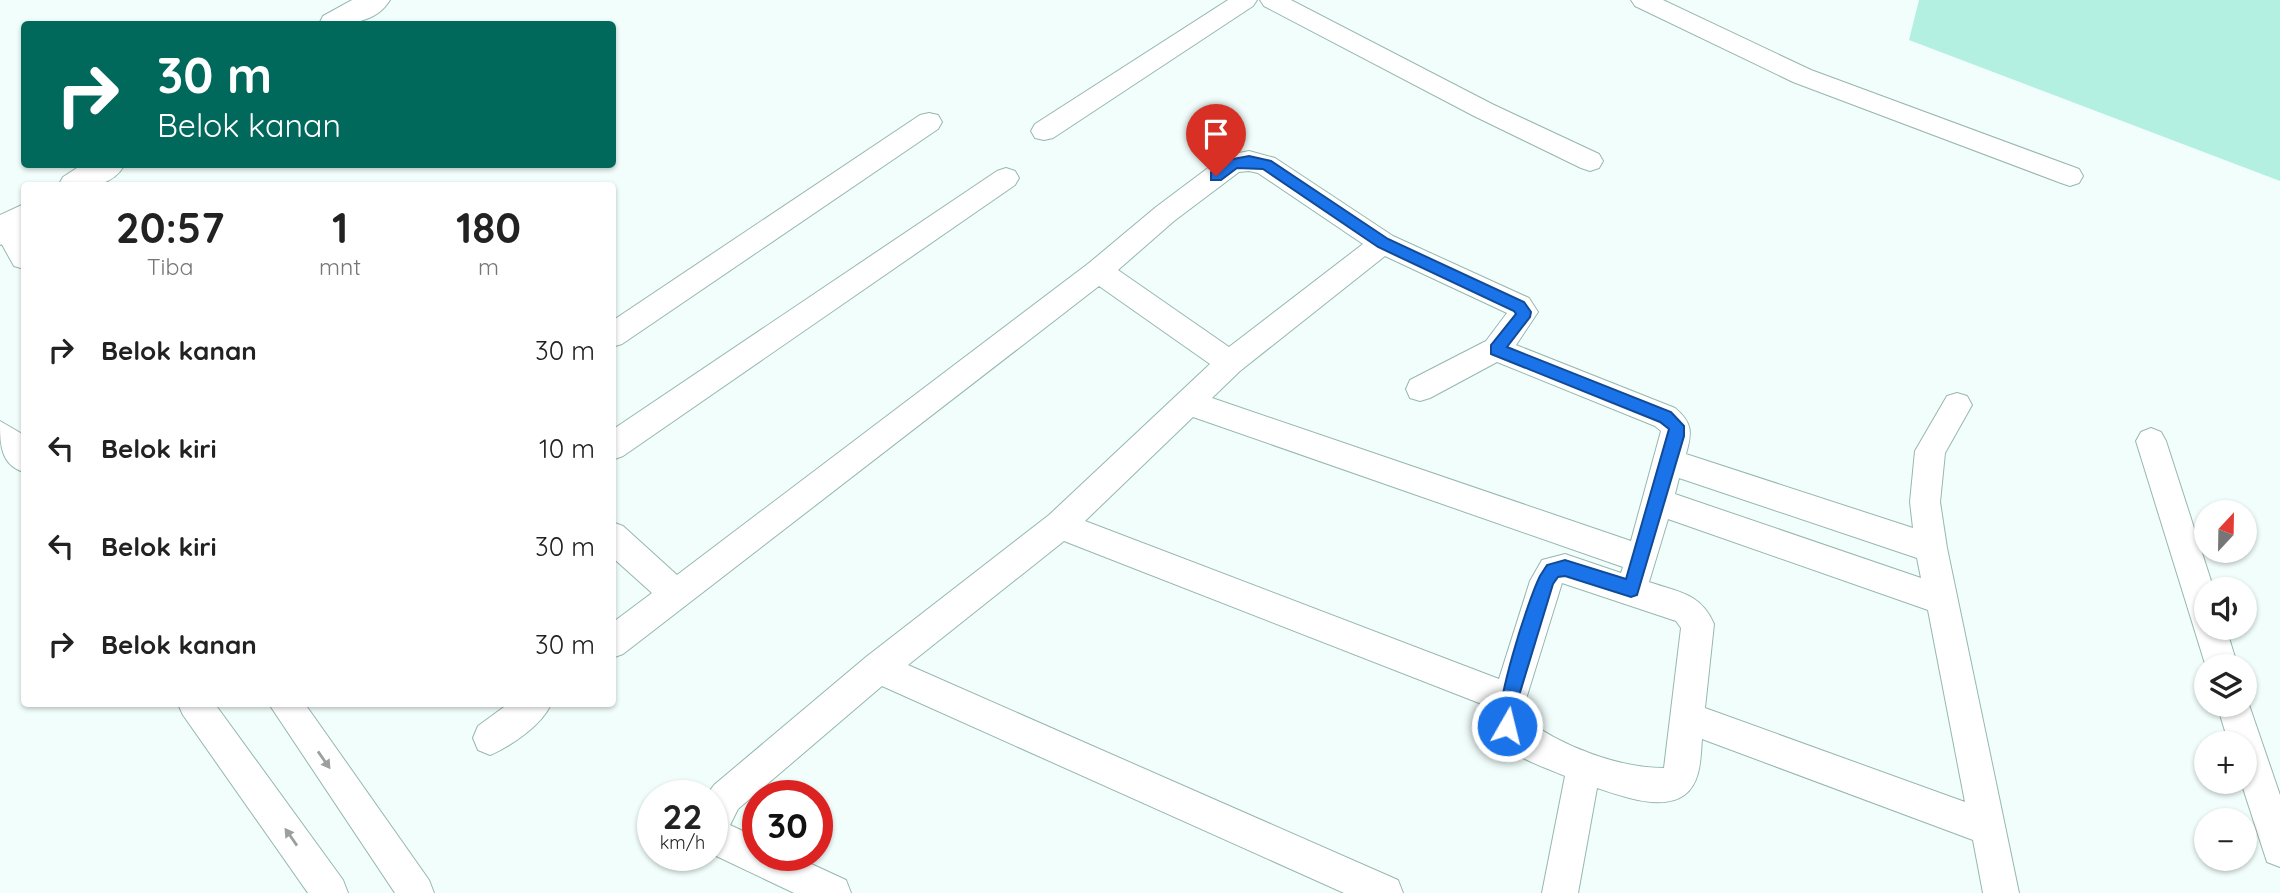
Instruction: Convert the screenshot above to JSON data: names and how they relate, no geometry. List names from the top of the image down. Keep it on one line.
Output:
{"north":"top","page":{"turn":["30 m","Belok kanan"],"eta":["20:57","Tiba","1","mnt","180","m"],"list":[{"name":"Belok kanan","value":"30 m"},{"name":"Belok kiri","value":"10 m"},{"name":"Belok kiri","value":"30 m"},{"name":"Belok kanan","value":"30 m"}],"map_buttons":["+","−"],"speed":"22 km/h","limit":"30"}}
